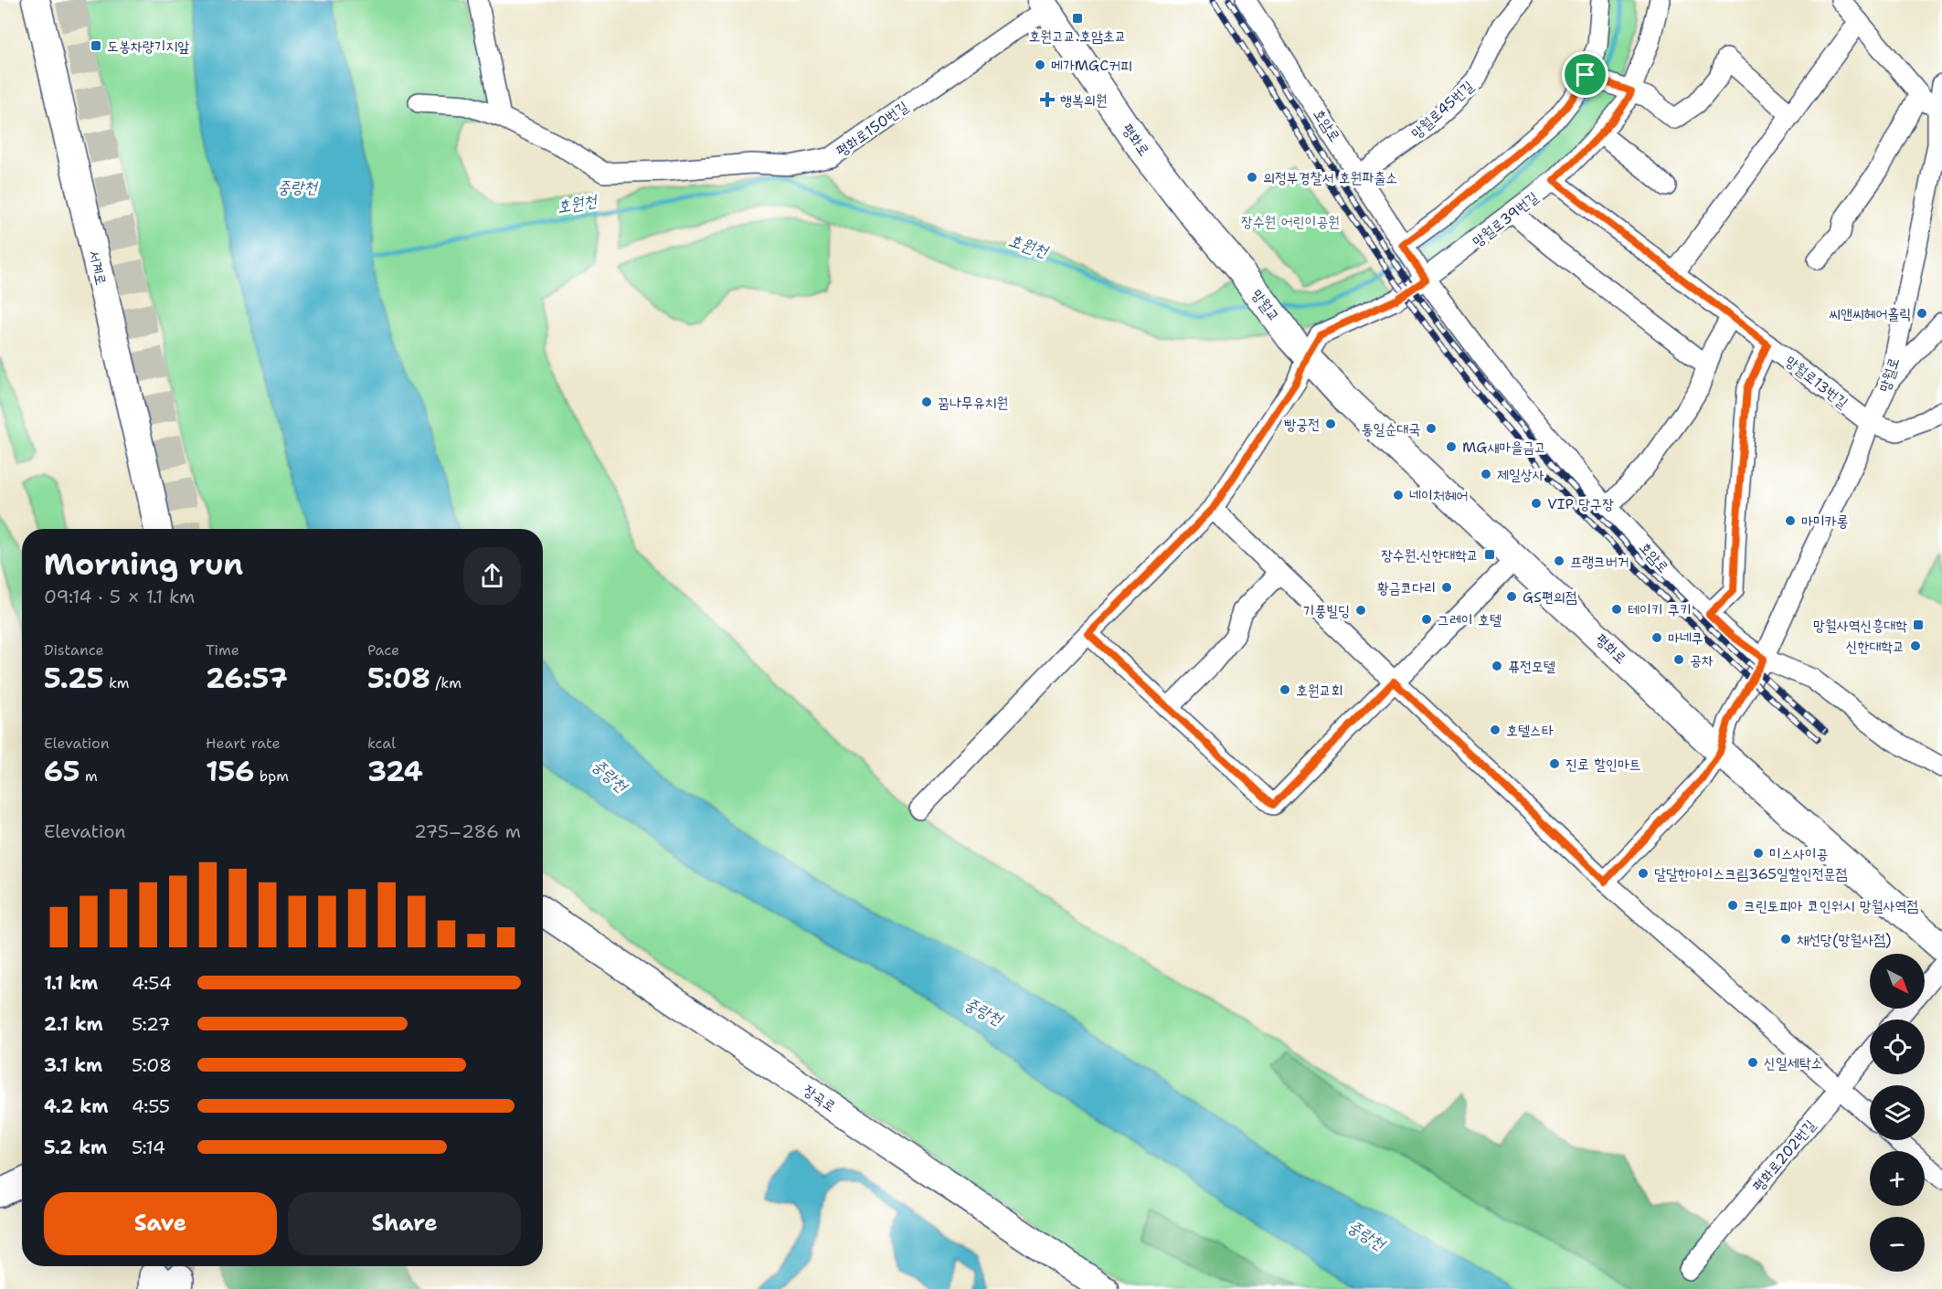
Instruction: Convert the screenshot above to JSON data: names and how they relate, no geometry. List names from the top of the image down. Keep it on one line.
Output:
{"streets":{"main road":["평화로","서계로","망월교","장곡로"],"street":["망월로45번길","호암로","평화로150번길","망월로39번길","망월로","망월로13번길","평화로202번길"]},"crossings":[["망월로45번길","호암로"],["호암로","망월로39번길"],["호암로","망월로"],["평화로150번길","평화로"],["평화로","망월로39번길"],["평화로","망월교"],["평화로","망월로"],["망월로39번길","망월교"],["망월로39번길","망월로13번길"],["망월로","망월로13번길"]],"water":["중랑천","호원천"],"parks":["장수원 어린이공원"],"places":{"transit":["호원고교.호암초교","도봉차량기지앞","장수원.신한대학교","망월사역신흥대학"],"other":["메가MGC커피","의정부경찰서 호원파출소","씨앤씨헤어홀릭","꿈나무유치원","빵궁전","통일순대국","MG새마을금고","제일상사","네이처헤어","VIP 당구장","마미카롱","프랭크버거","황금코다리","GS편의점","테이키 쿠키","기풍빌딩","그레이 호텔","마네쿠","신한대학교","공차","퓨전모텔","호원교회","호텔스타","진로 할인마트","미스사이공","달달한아이스크림365일할인전문점","크린토피아 코인워시 망월사역점","채선당(망월사점)","신일세탁소"],"health":["행복의원"]},"north":"bottom right","page":{"heading":["Morning run","09:14 · 5 × 1.1 km"],"stats":[["Distance","5.25 km"],["Time","26:57"],["Pace","5:08 /km"],["Elevation","65 m"],["Heart rate","156 bpm"],["kcal","324"]],"chart":["Elevation","275–286 m"],"map_buttons":["+","−"],"list":[{"name":"1.1 km","note":"4:54"},{"name":"2.1 km","note":"5:27"},{"name":"3.1 km","note":"5:08"},{"name":"4.2 km","note":"4:55"},{"name":"5.2 km","note":"5:14"}],"buttons":["Save","Share"]}}
